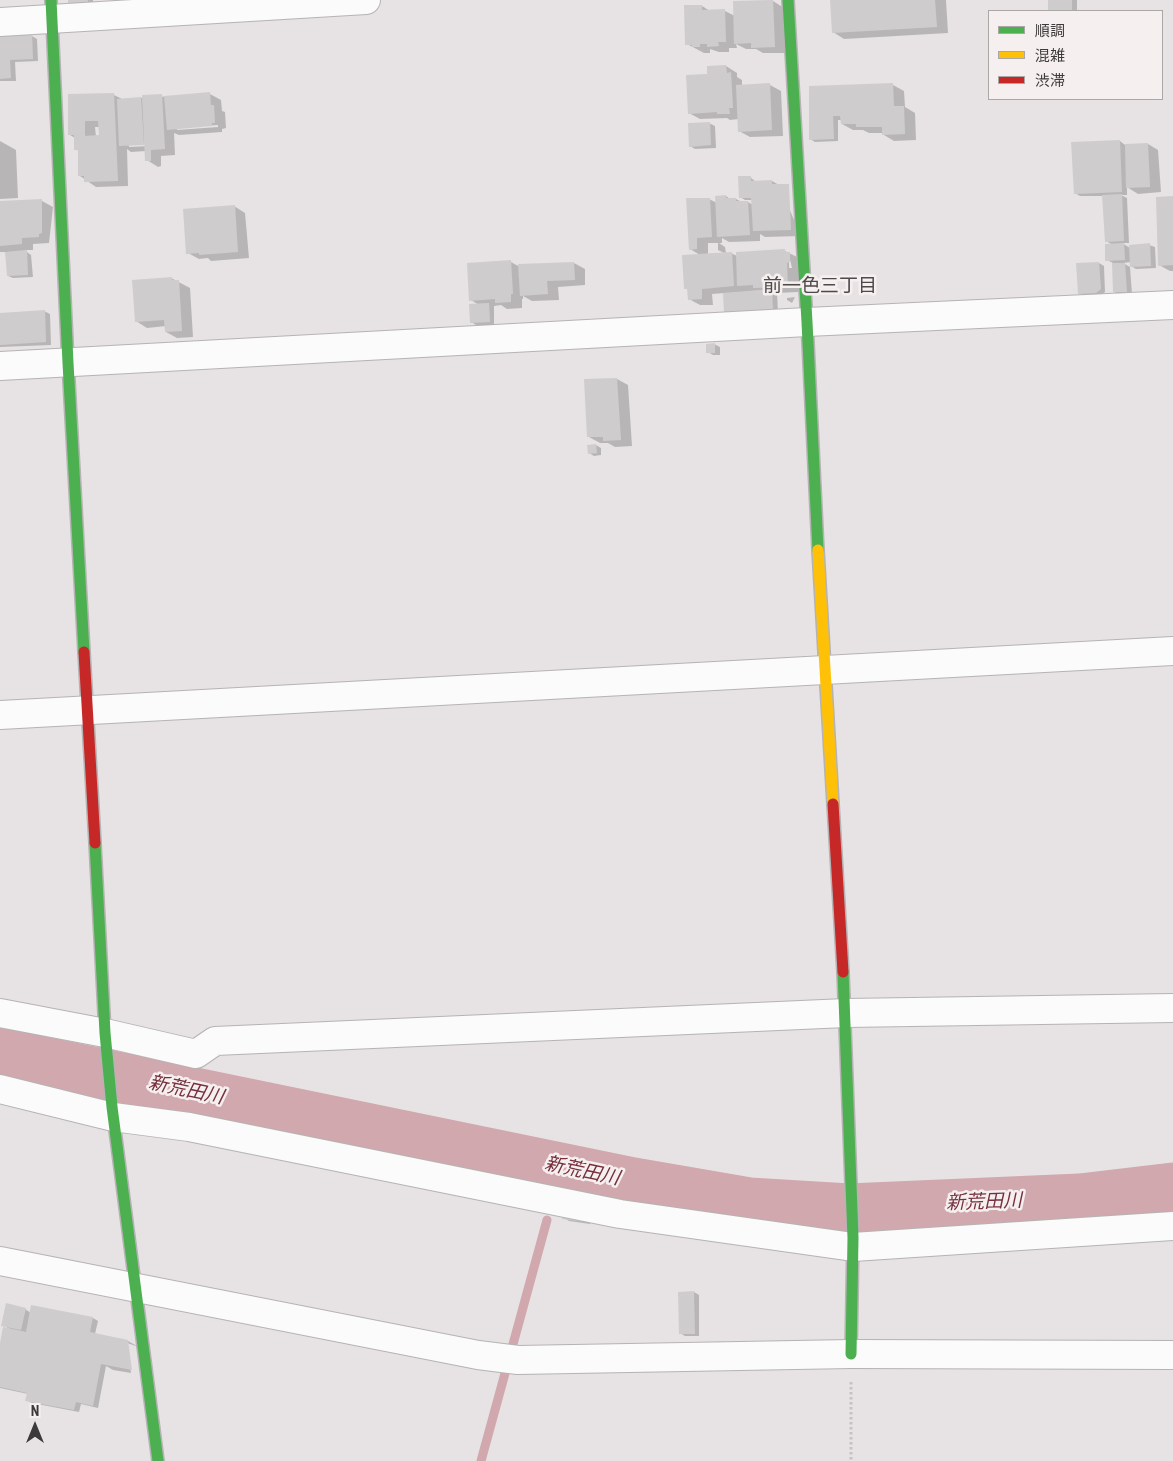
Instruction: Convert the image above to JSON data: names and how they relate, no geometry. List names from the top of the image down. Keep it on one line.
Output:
{"districts":["前一色三丁目"],"water":["新荒田川"],"legend":["順調","混雑","渋滞"],"north":"top"}
